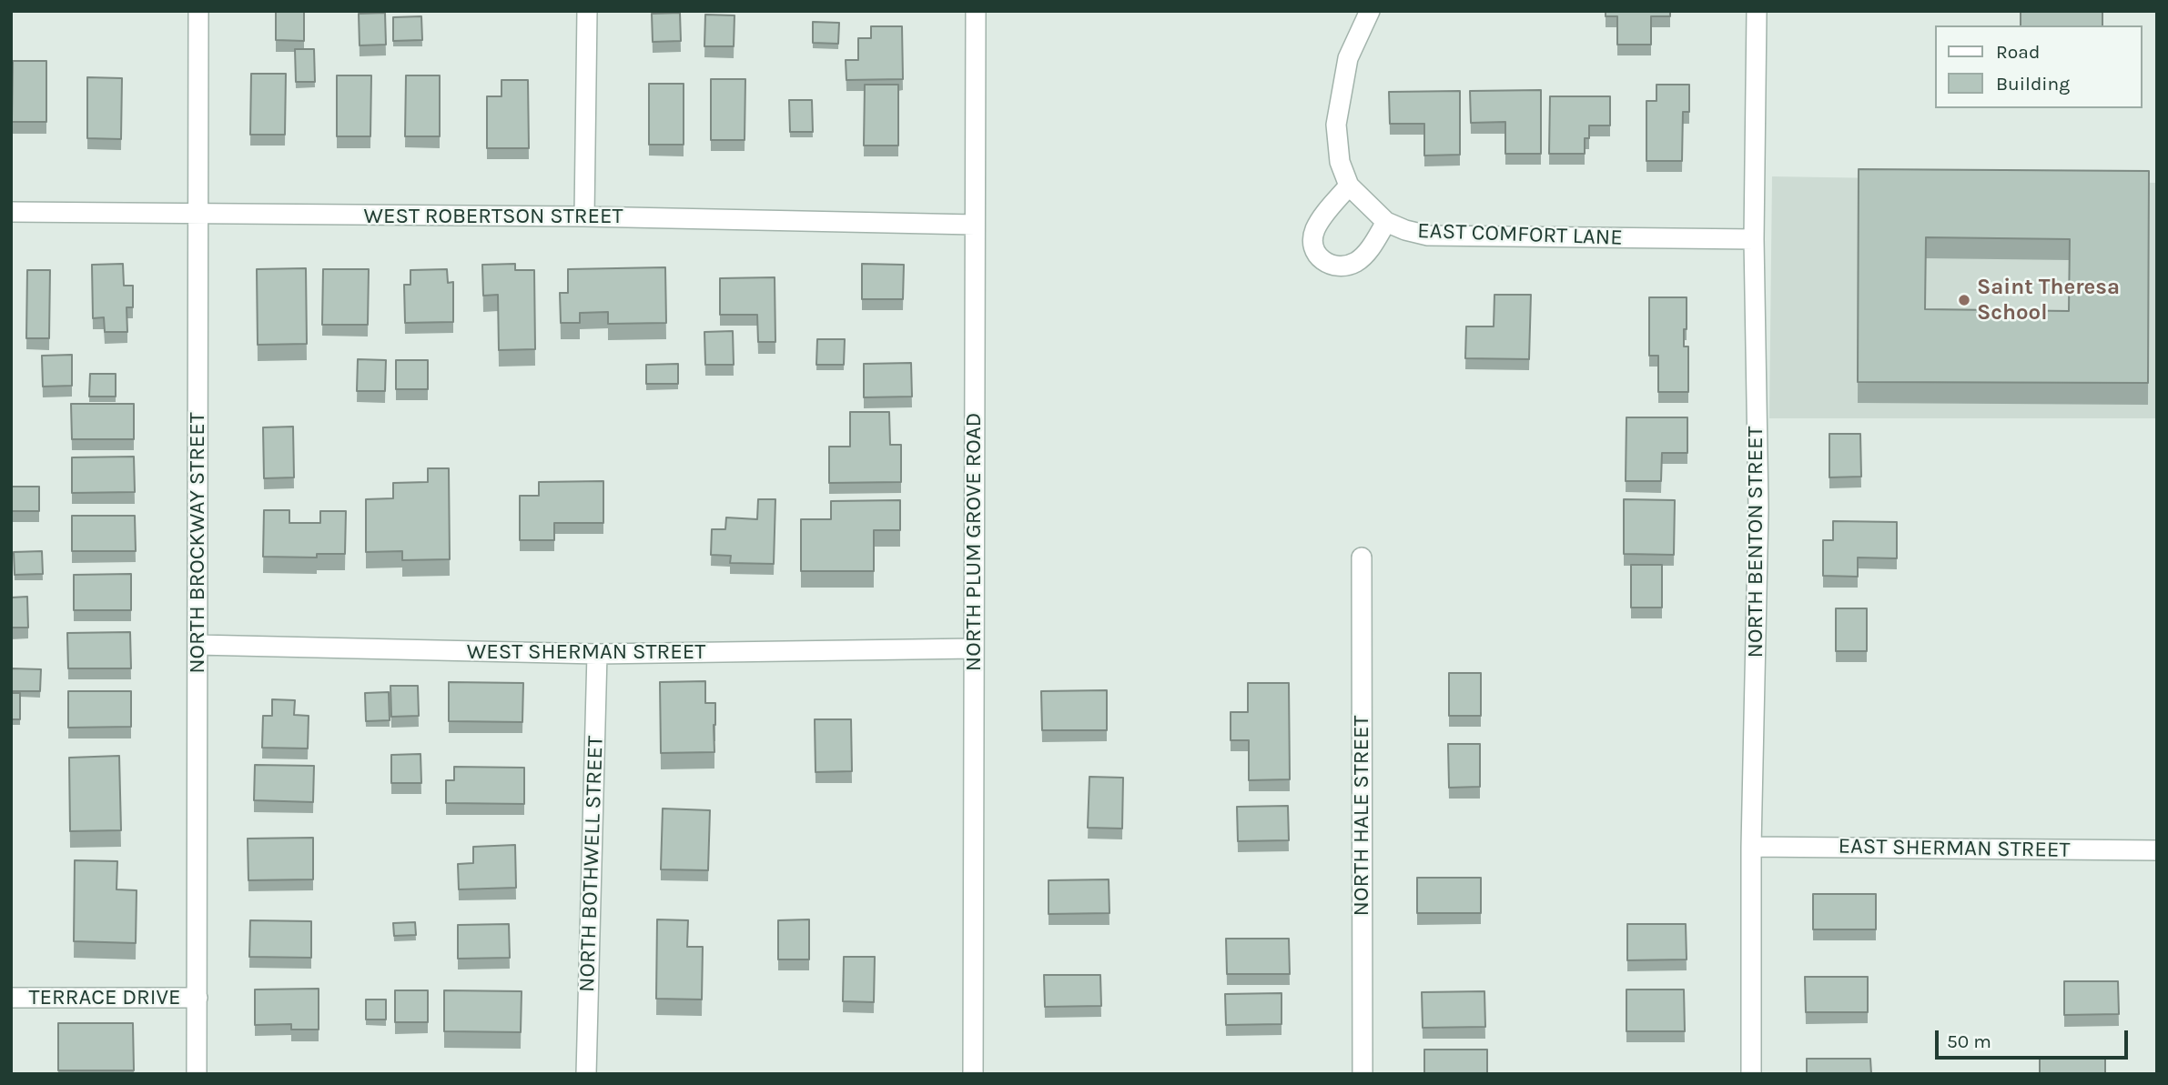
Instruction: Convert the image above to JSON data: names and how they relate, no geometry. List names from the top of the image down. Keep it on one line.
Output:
{"streets":{"street":["WEST ROBERTSON STREET","EAST COMFORT LANE","NORTH PLUM GROVE ROAD","NORTH BENTON STREET","NORTH BROCKWAY STREET","WEST SHERMAN STREET","NORTH HALE STREET","EAST SHERMAN STREET","NORTH BOTHWELL STREET","TERRACE DRIVE"]},"crossings":[["WEST ROBERTSON STREET","NORTH PLUM GROVE ROAD"],["WEST ROBERTSON STREET","NORTH BROCKWAY STREET"],["EAST COMFORT LANE","NORTH BENTON STREET"],["NORTH PLUM GROVE ROAD","WEST SHERMAN STREET"],["NORTH BENTON STREET","EAST SHERMAN STREET"],["NORTH BROCKWAY STREET","WEST SHERMAN STREET"],["NORTH BROCKWAY STREET","TERRACE DRIVE"],["WEST SHERMAN STREET","NORTH BOTHWELL STREET"]],"places":["Saint Theresa School"],"legend":["Road","Building"],"scale_bar":"50 m"}
